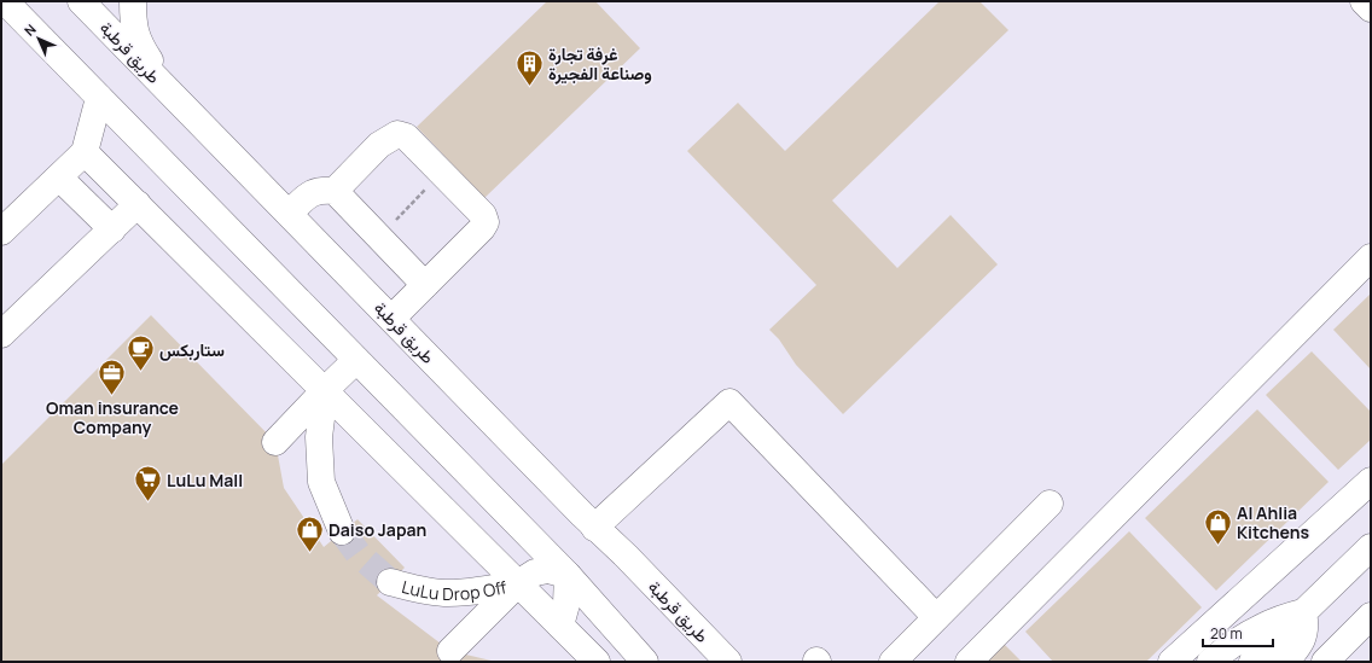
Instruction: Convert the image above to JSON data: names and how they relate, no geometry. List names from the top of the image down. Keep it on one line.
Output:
{"streets":{"street":["طريق قرطبة","LuLu Drop Off"]},"places":{"building":["غرفة تجارة وصناعة الفجيرة"],"cafe":["ستاربكس"],"office":["Oman insurance Company"],"supermarket":["LuLu Mall"],"shop":["Al Ahlia Kitchens","Daiso Japan"]},"scale_bar":"20 m","north":"top left"}
